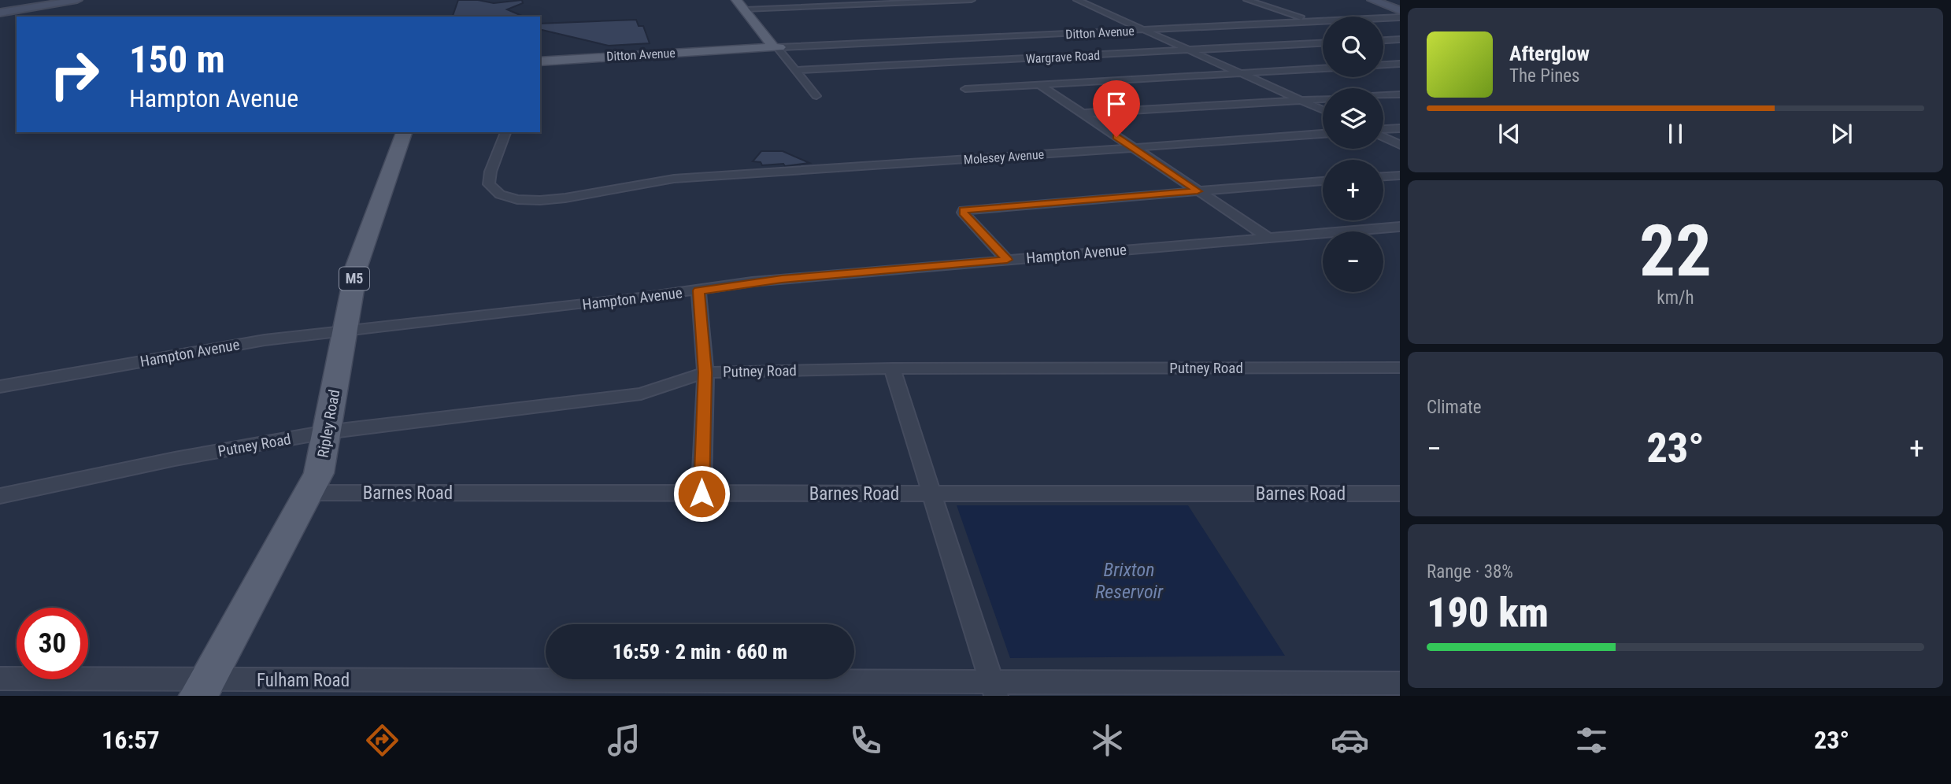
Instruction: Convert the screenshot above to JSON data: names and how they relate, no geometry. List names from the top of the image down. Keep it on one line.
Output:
{"streets":{"main road":["Ditton Avenue","M5","Ripley Road"],"street":["Wargrave Road","Molesey Avenue","Hampton Avenue","Putney Road","Barnes Road","Fulham Road"]},"crossings":[["Hampton Avenue","Ripley Road"],["Putney Road","Ripley Road"],["Ripley Road","Barnes Road"],["Ripley Road","Fulham Road"]],"water":["Brixton Reservoir"],"page":{"map_buttons":["+","−"],"turn":["150 m","Hampton Avenue"],"song":["Afterglow","The Pines"],"tile":[["22","km/h"],"Climate",["Range · 38%","190 km"]],"heat":["−","23°","+"],"limit":"30","trip":"16:59 · 2 min · 660 m","tabs":["16:57","23°"]}}
